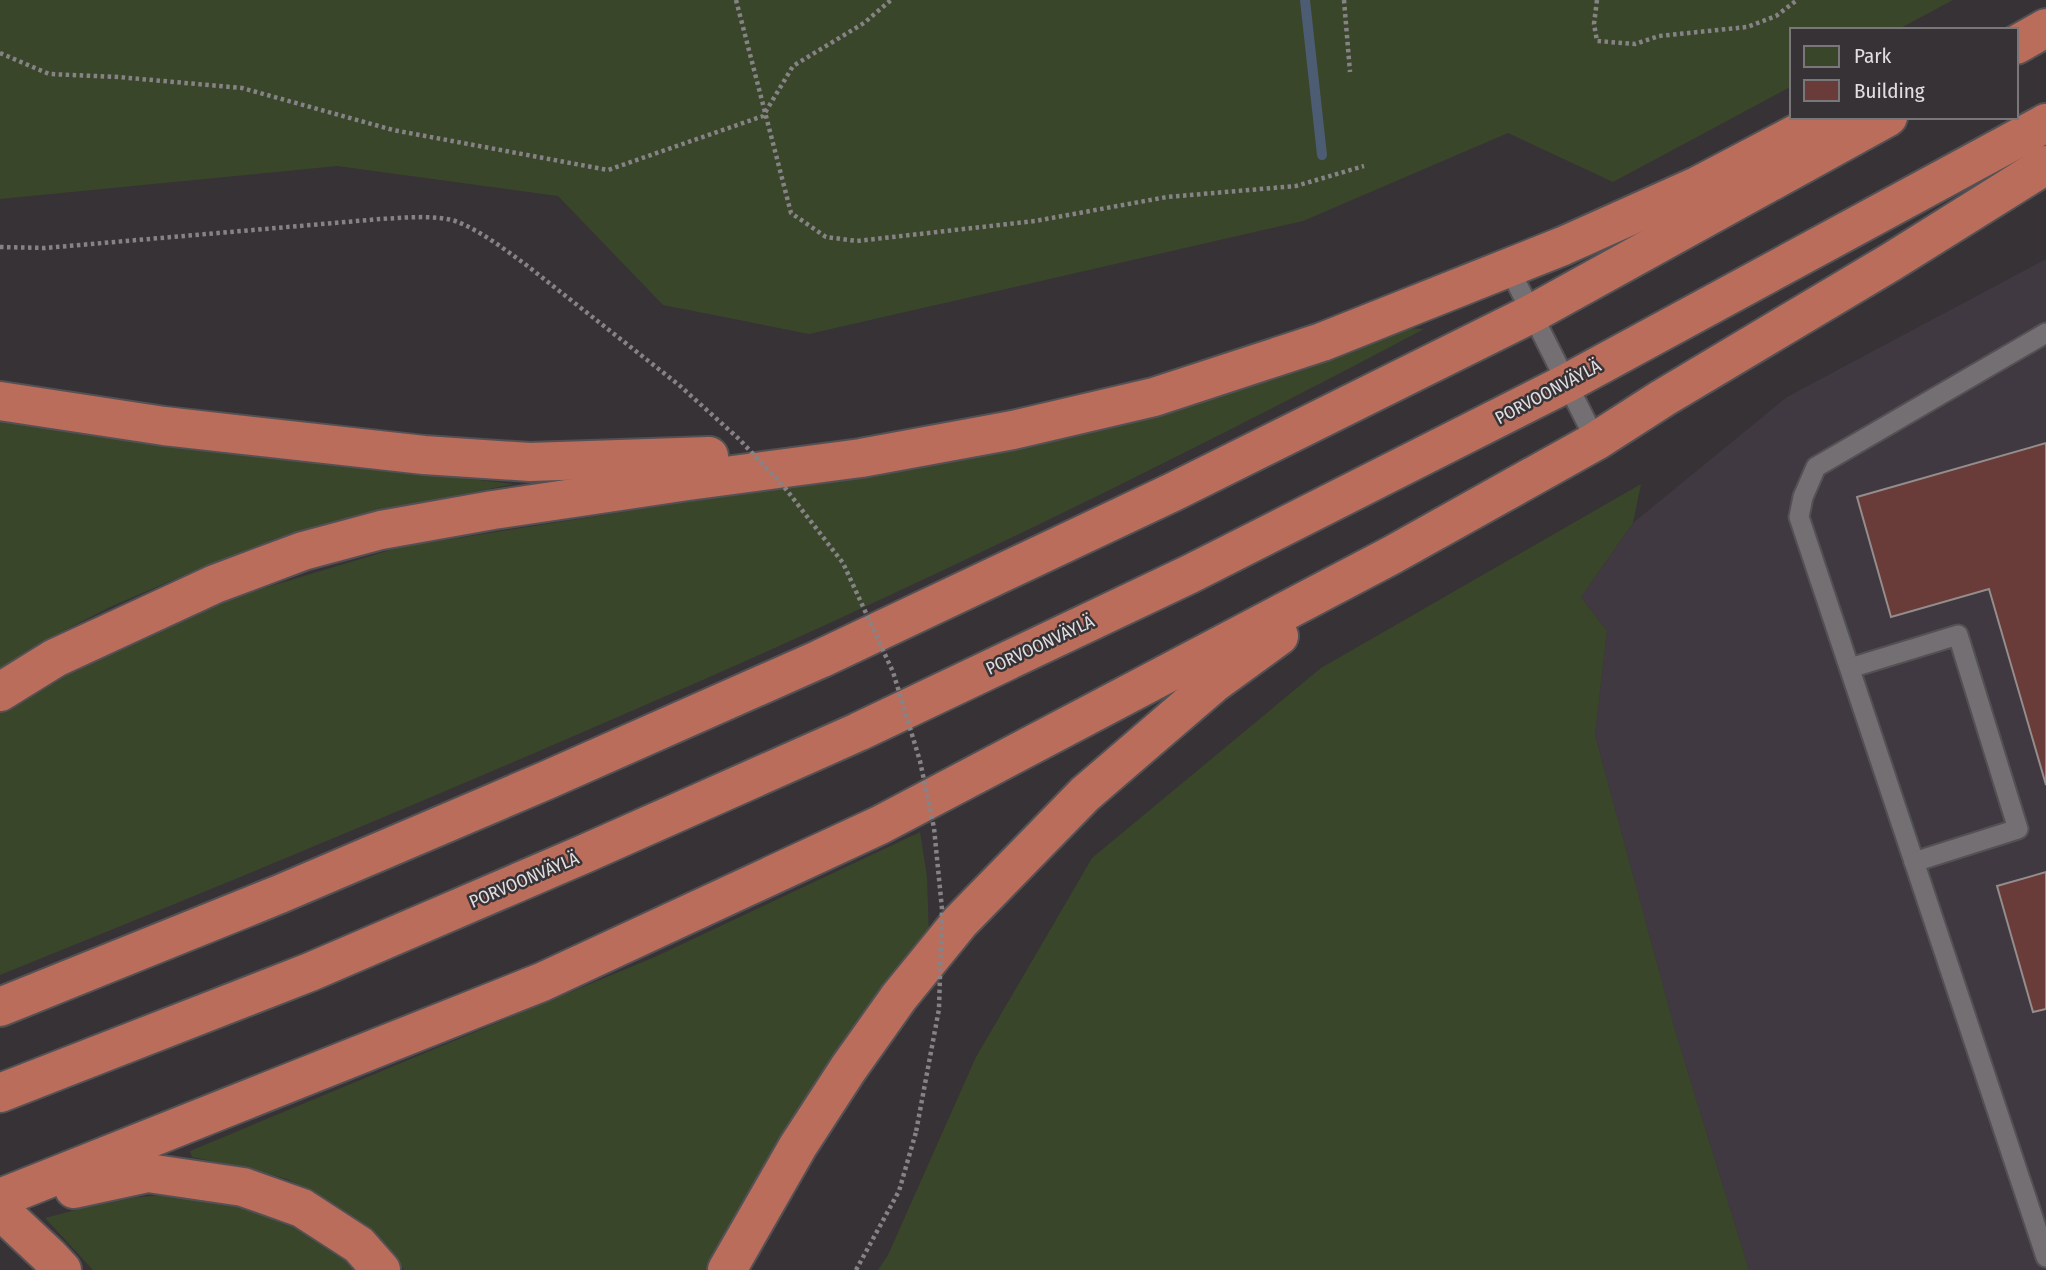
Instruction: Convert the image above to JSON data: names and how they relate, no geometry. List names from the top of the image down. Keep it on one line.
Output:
{"streets":{"highway":["PORVOONVÄYLÄ"]},"legend":["Park","Building"]}
